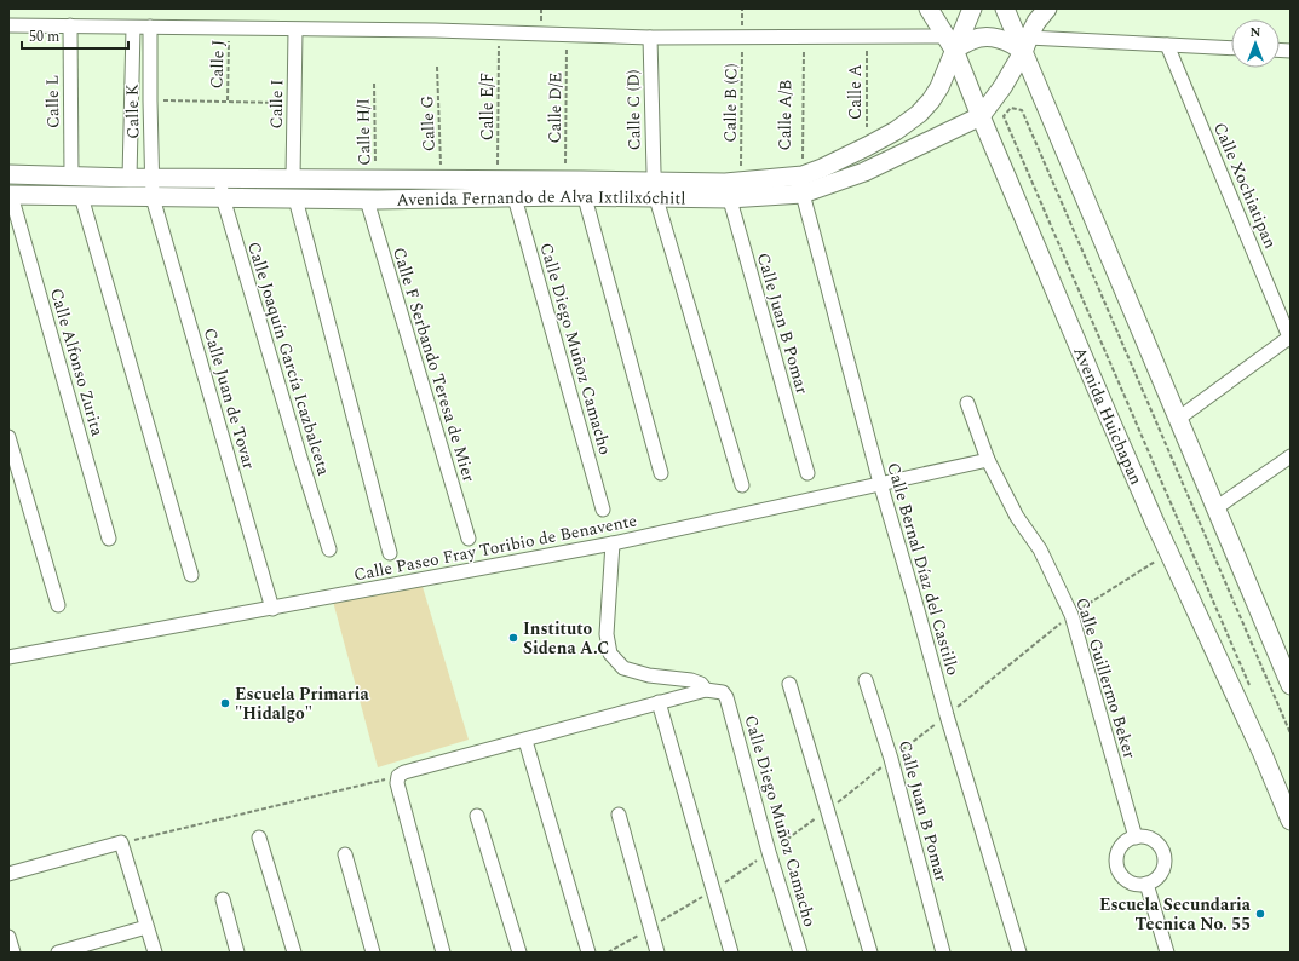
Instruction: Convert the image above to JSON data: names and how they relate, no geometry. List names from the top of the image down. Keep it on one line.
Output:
{"streets":{"street":["Calle L","Calle I","Calle C (D)","Calle K","Calle Xochiatipan","Avenida Fernando de Alva Ixtlilxóchitl","Calle Juan B Pomar","Calle Diego Muñoz Camacho","Calle Joaquín García Icazbalceta","Calle Alfonso Zurita","Calle F Serbando Teresa de Mier","Calle Juan de Tovar","Avenida Huichapan","Calle Paseo Fray Toribio de Benavente","Calle Bernal Díaz del Castillo","Calle Guillermo Beker"],"path":["Calle J","Calle A","Calle B (C)","Calle E/F","Calle D/E","Calle A/B","Calle G","Calle H/I"]},"crossings":[["Calle A","Avenida Fernando de Alva Ixtlilxóchitl"],["Calle L","Avenida Fernando de Alva Ixtlilxóchitl"],["Calle B (C)","Avenida Fernando de Alva Ixtlilxóchitl"],["Calle B (C)","Calle Juan B Pomar"],["Calle I","Avenida Fernando de Alva Ixtlilxóchitl"],["Calle E/F","Avenida Fernando de Alva Ixtlilxóchitl"],["Calle D/E","Avenida Fernando de Alva Ixtlilxóchitl"],["Calle C (D)","Avenida Fernando de Alva Ixtlilxóchitl"],["Calle K","Avenida Fernando de Alva Ixtlilxóchitl"],["Calle K","Calle Juan de Tovar"],["Calle A/B","Avenida Fernando de Alva Ixtlilxóchitl"],["Calle A/B","Calle Bernal Díaz del Castillo"],["Calle G","Avenida Fernando de Alva Ixtlilxóchitl"],["Calle H/I","Avenida Fernando de Alva Ixtlilxóchitl"],["Avenida Fernando de Alva Ixtlilxóchitl","Calle Juan B Pomar"],["Avenida Fernando de Alva Ixtlilxóchitl","Calle Diego Muñoz Camacho"],["Avenida Fernando de Alva Ixtlilxóchitl","Calle Joaquín García Icazbalceta"],["Avenida Fernando de Alva Ixtlilxóchitl","Calle Alfonso Zurita"],["Avenida Fernando de Alva Ixtlilxóchitl","Calle F Serbando Teresa de Mier"],["Avenida Fernando de Alva Ixtlilxóchitl","Calle Juan de Tovar"],["Avenida Fernando de Alva Ixtlilxóchitl","Avenida Huichapan"],["Avenida Fernando de Alva Ixtlilxóchitl","Calle Bernal Díaz del Castillo"],["Calle Juan de Tovar","Calle Paseo Fray Toribio de Benavente"],["Calle Paseo Fray Toribio de Benavente","Calle Bernal Díaz del Castillo"],["Calle Paseo Fray Toribio de Benavente","Calle Guillermo Beker"]],"places":["Instituto Sidena A.C","Escuela Primaria \"Hidalgo\"","Escuela Secundaria Tecnica No. 55"],"scale_bar":"50 m","north":"top"}
